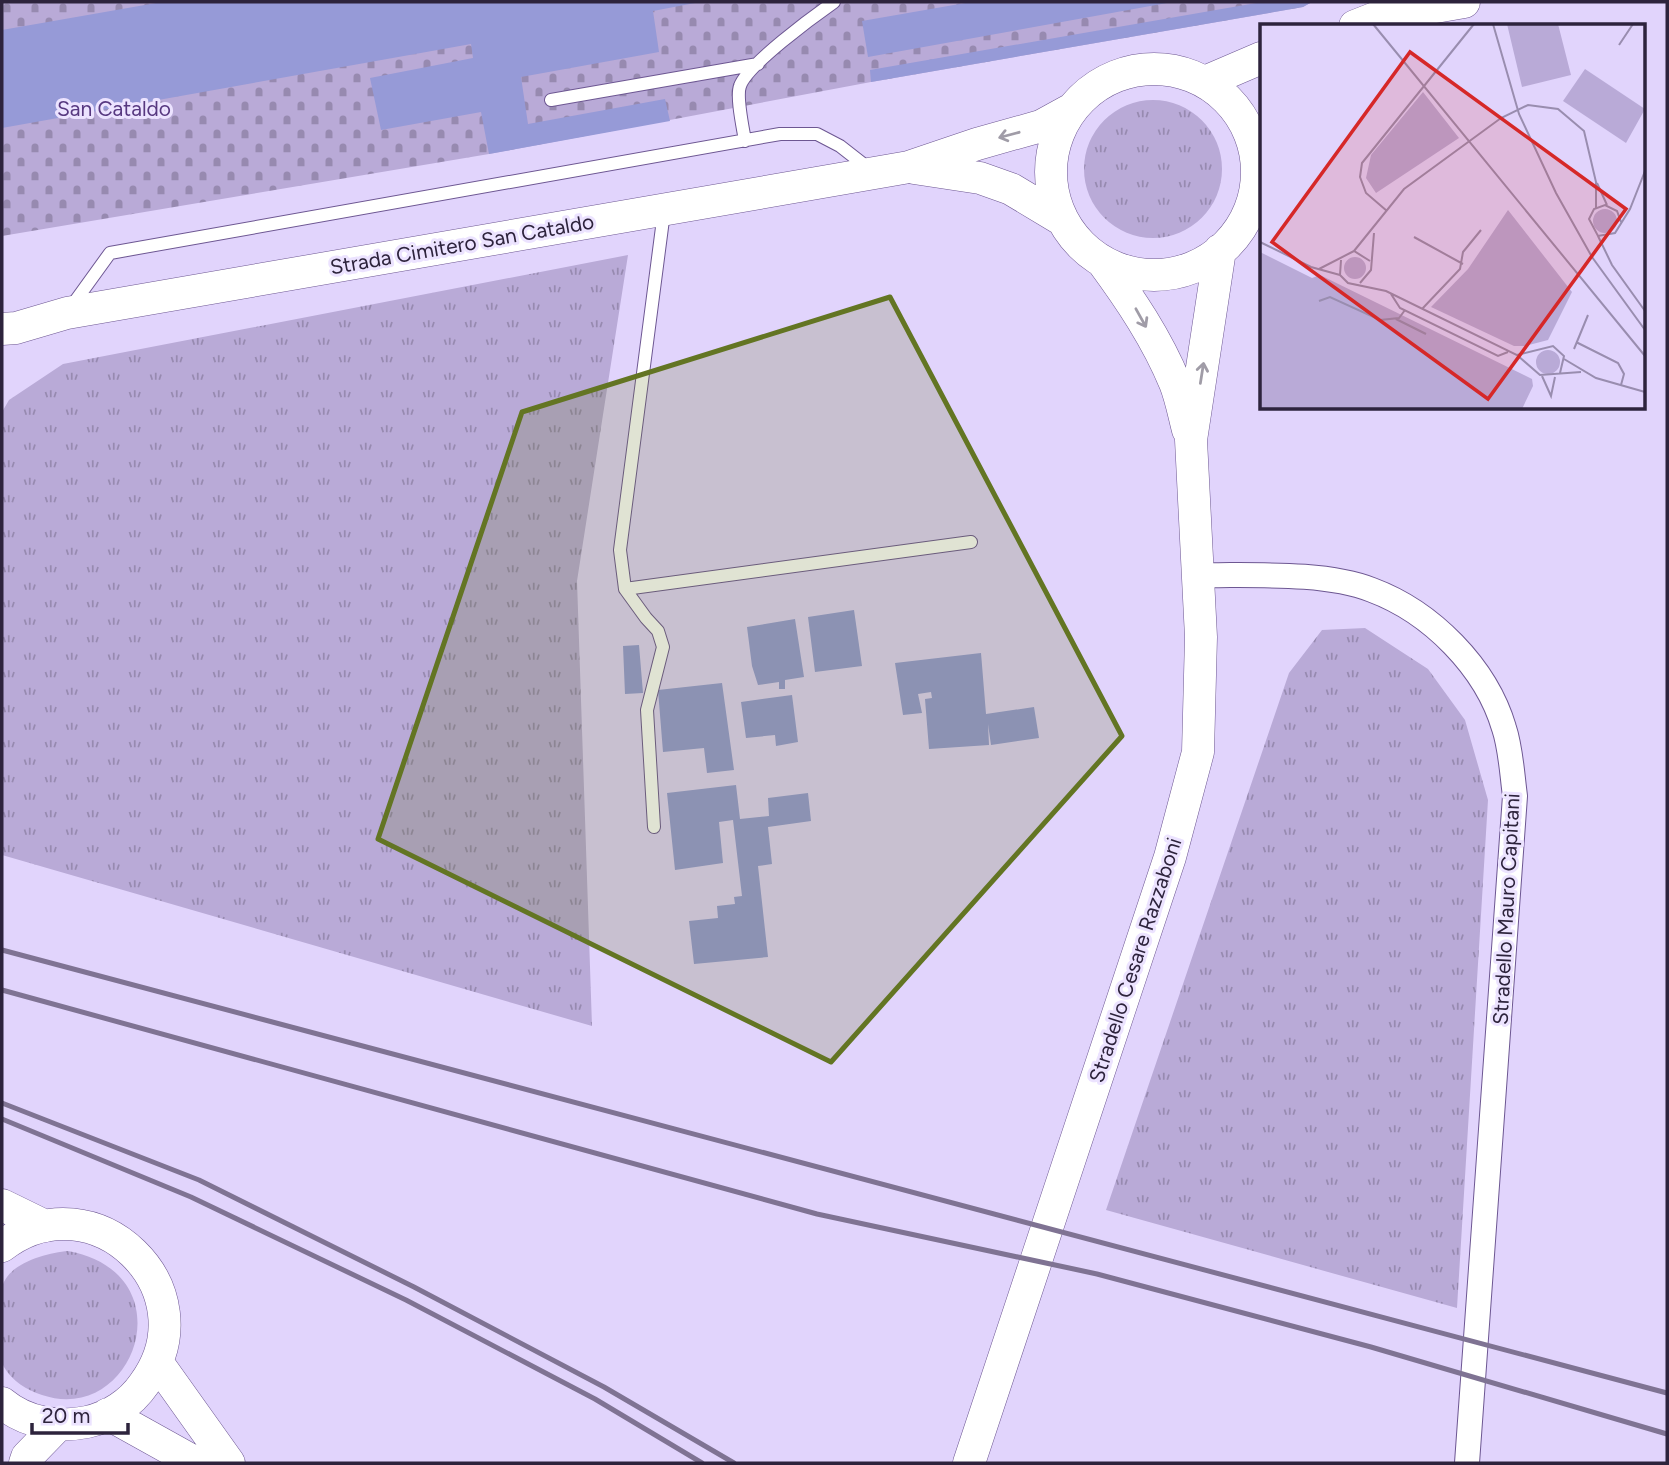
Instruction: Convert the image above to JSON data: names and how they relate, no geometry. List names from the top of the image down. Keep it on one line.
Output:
{"streets":{"street":["Strada Cimitero San Cataldo","Stradello Mauro Capitani","Stradello Cesare Razzaboni"]},"crossings":[["Strada Cimitero San Cataldo","Stradello Cesare Razzaboni"],["Stradello Mauro Capitani","Stradello Cesare Razzaboni"]],"parks":["San Cataldo"],"scale_bar":"20 m"}
